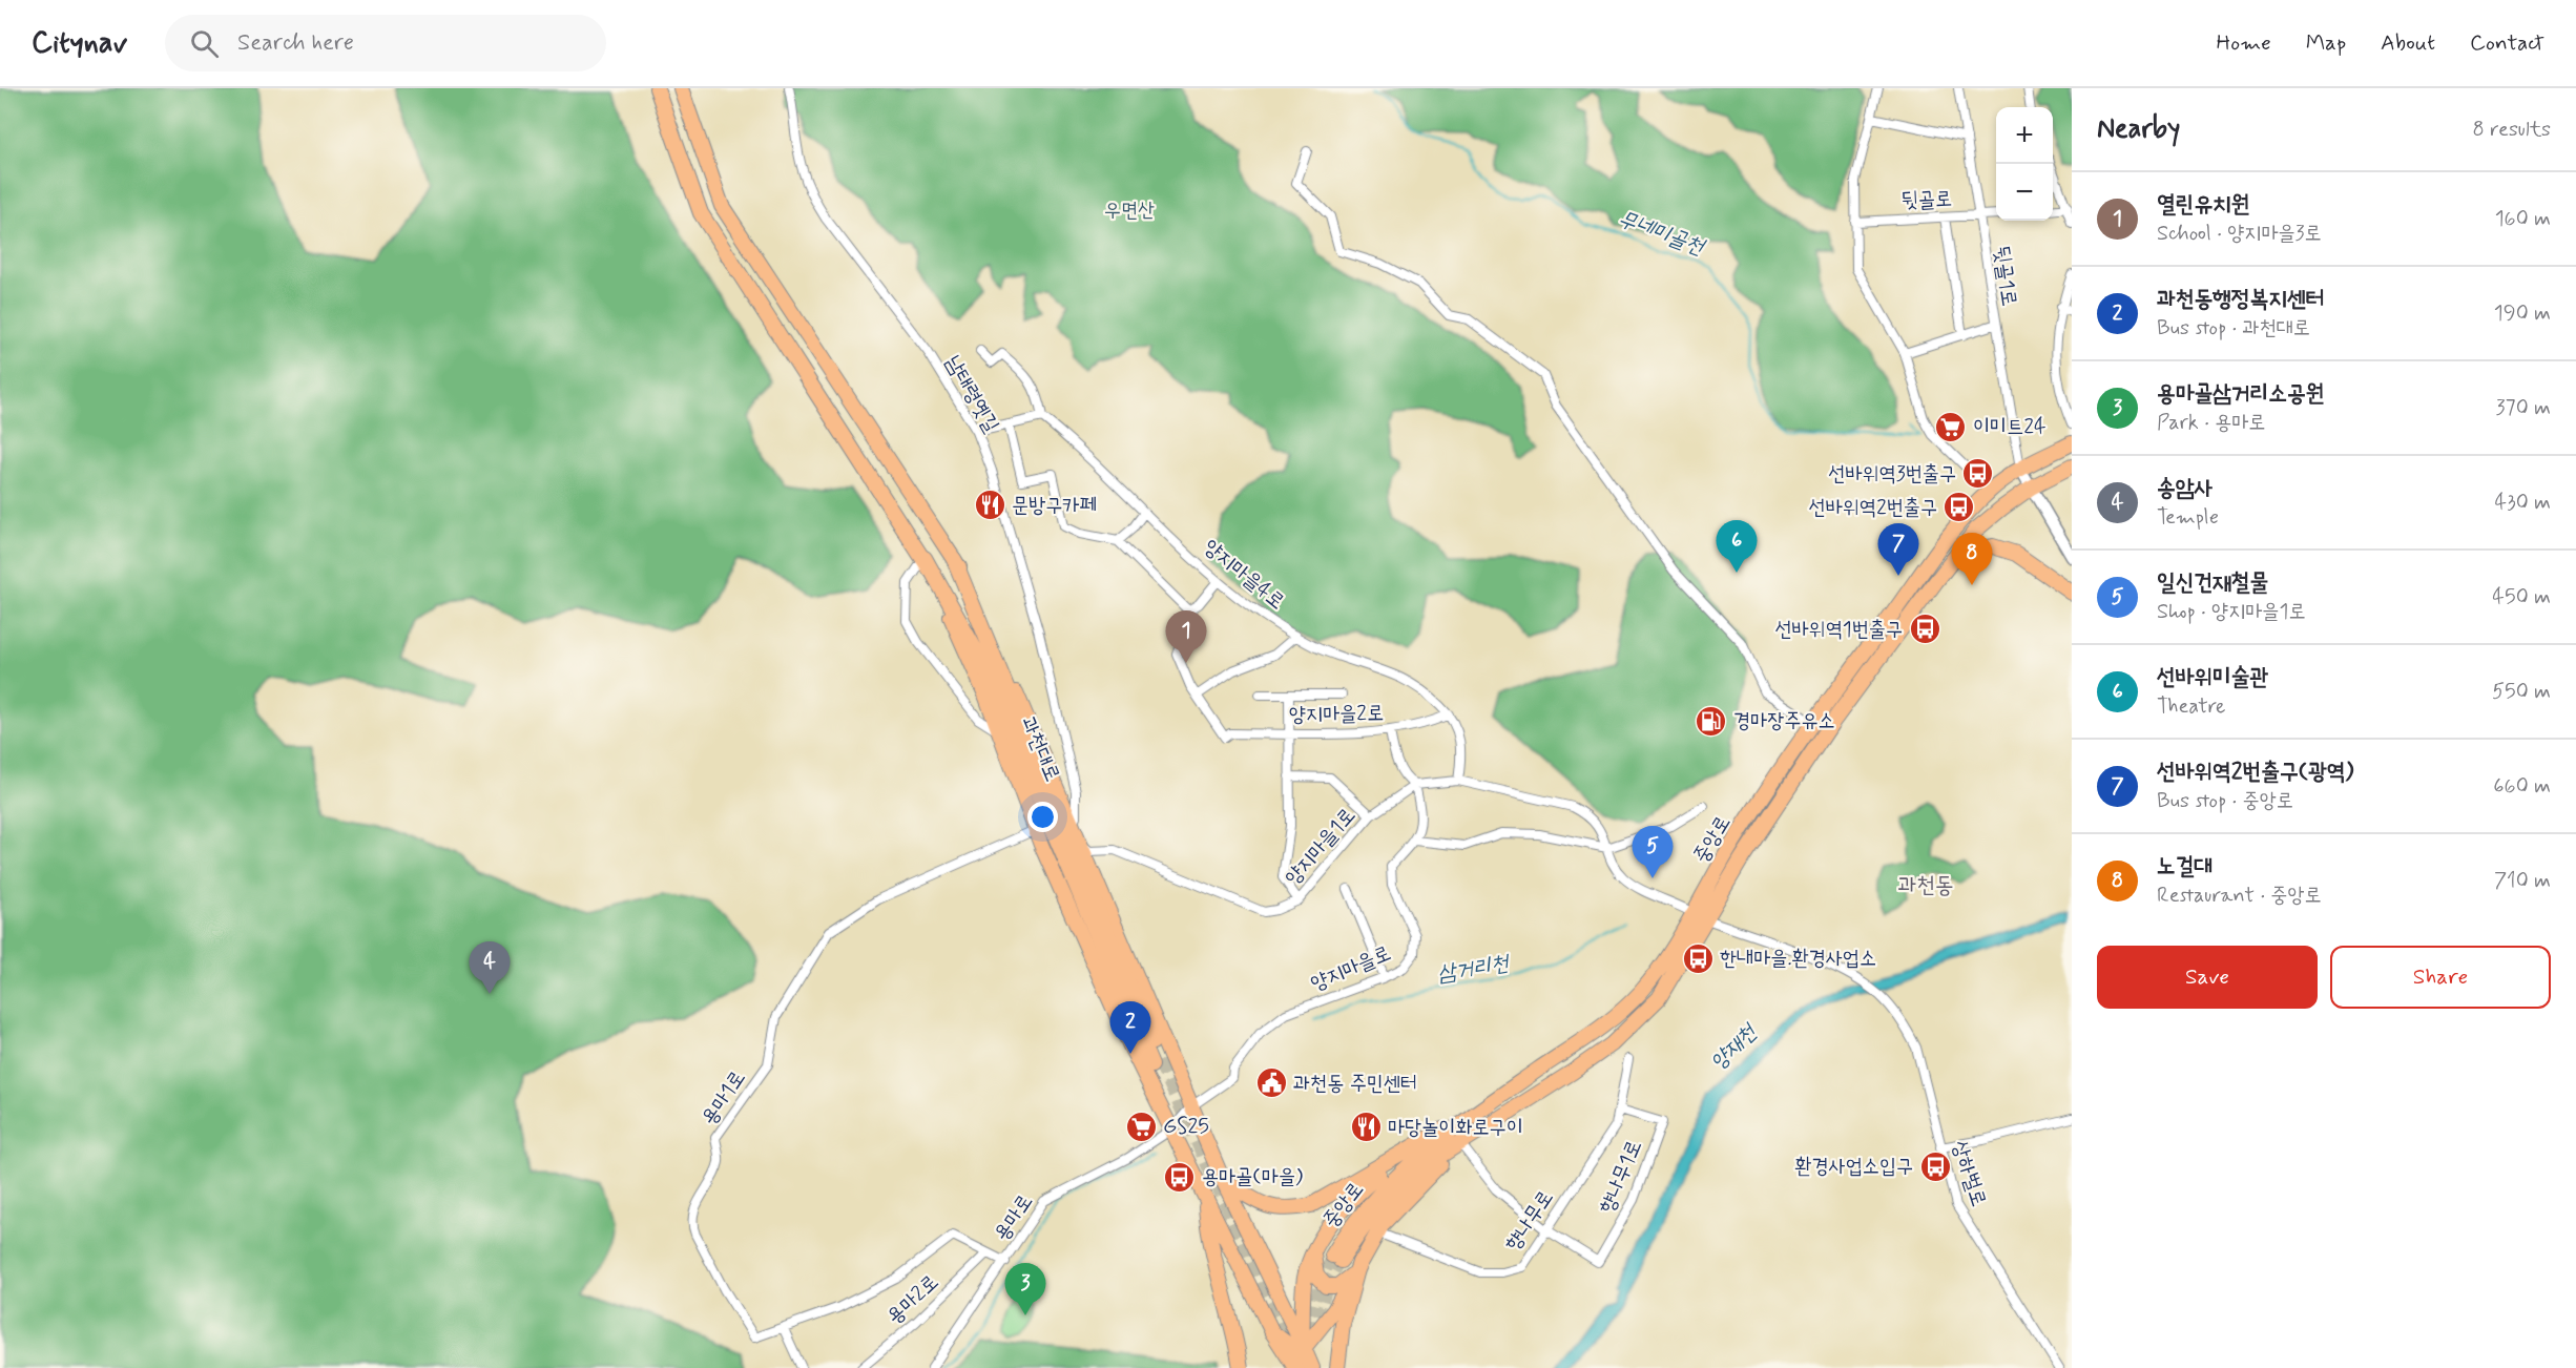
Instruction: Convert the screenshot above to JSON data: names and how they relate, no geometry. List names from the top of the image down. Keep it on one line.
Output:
{"streets":{"main road":["과천대로","중앙로"],"street":["뒷골로","뒷골1로","남태령옛길","양지마을4로","양지마을2로","양지마을1로","양지마을로","용마1로","상하벌로","향나무1로","용마로","향나무로","용마2로"]},"crossings":[["뒷골로","뒷골1로"],["뒷골1로","중앙로"],["양지마을4로","양지마을2로"],["중앙로","상하벌로"],["양지마을1로","양지마을로"],["양지마을로","용마로"],["용마1로","용마로"],["용마1로","용마2로"],["향나무1로","향나무로"]],"districts":["과천동"],"water":["무네미골천","삼거리천","양재천"],"parks":["우면산"],"places":{"supermarket":["이미트24","GS25"],"bus stop":["선바위역3번출구","선바위역2번출구","선바위역1번출구","한내마을.환경사업소","환경사업소입구","용마골(마을)"],"restaurant":["문방구카페","마당놀이화로구이"],"fuel station":["경마장주유소"],"public building":["과천동 주민센터"]},"page":{"header":"Citynav","search":"Search here","nav":["Home","Map","About","Contact"],"heading":["Nearby","8 results"],"map_buttons":["+","−"],"list":[{"mark":"1","name":"열린유치원","note":"School · 양지마을3로","value":"160 m"},{"mark":"2","name":"과천동행정복지센터","note":"Bus stop · 과천대로","value":"190 m"},{"mark":"3","name":"용마골삼거리소공원","note":"Park · 용마로","value":"370 m"},{"mark":"4","name":"송암사","note":"Temple","value":"430 m"},{"mark":"5","name":"일신건재철물","note":"Shop · 양지마을1로","value":"450 m"},{"mark":"6","name":"선바위미술관","note":"Theatre","value":"550 m"},{"mark":"7","name":"선바위역2번출구(광역)","note":"Bus stop · 중앙로","value":"660 m"},{"mark":"8","name":"노걸대","note":"Restaurant · 중앙로","value":"710 m"}],"pins":["6","7","8","1","5","4","2","3"],"buttons":["Save","Share"]}}
